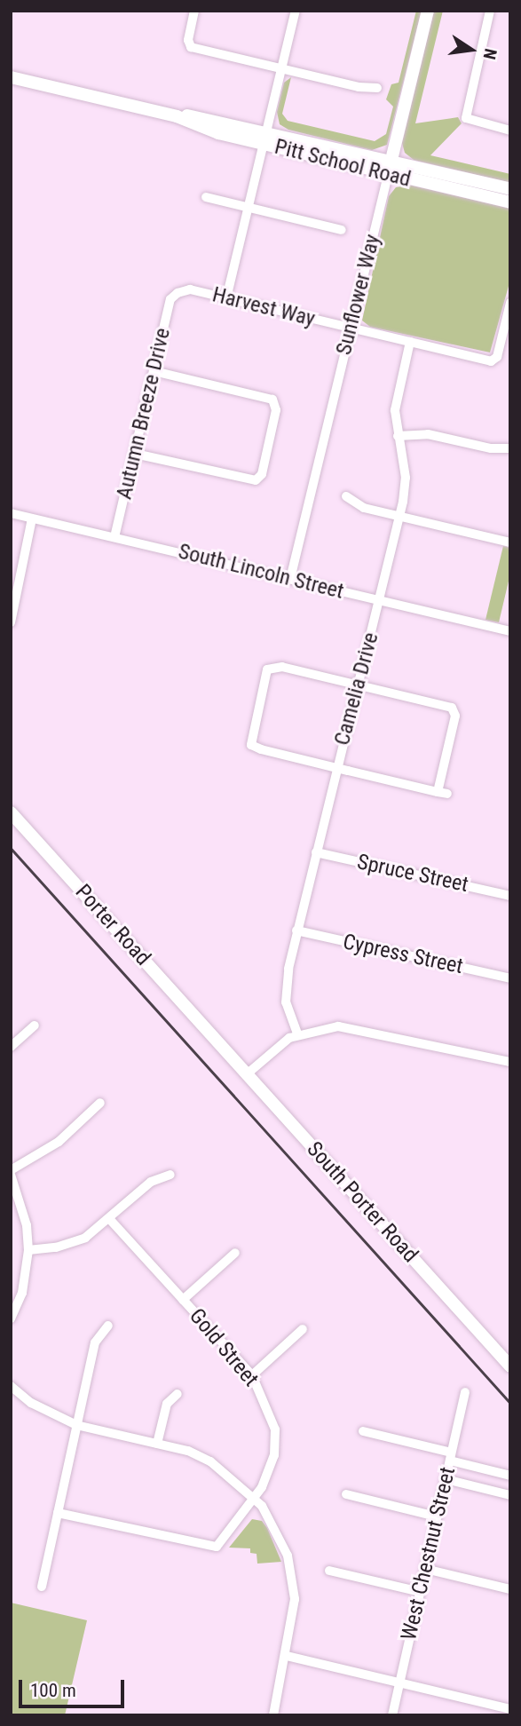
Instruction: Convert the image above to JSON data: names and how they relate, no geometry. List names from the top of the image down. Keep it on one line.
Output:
{"streets":{"street":["Pitt School Road","Sunflower Way","Harvest Way","Autumn Breeze Drive","South Lincoln Street","Camelia Drive","Spruce Street","Porter Road","Cypress Street","South Porter Road","Gold Street","West Chestnut Street"]},"crossings":[["Pitt School Road","Sunflower Way"],["Sunflower Way","Harvest Way"],["Sunflower Way","South Lincoln Street"],["Harvest Way","Autumn Breeze Drive"],["Harvest Way","Camelia Drive"],["Autumn Breeze Drive","South Lincoln Street"],["South Lincoln Street","Camelia Drive"],["Camelia Drive","Spruce Street"],["Camelia Drive","Cypress Street"],["Porter Road","South Porter Road"]],"scale_bar":"100 m","north":"right"}
